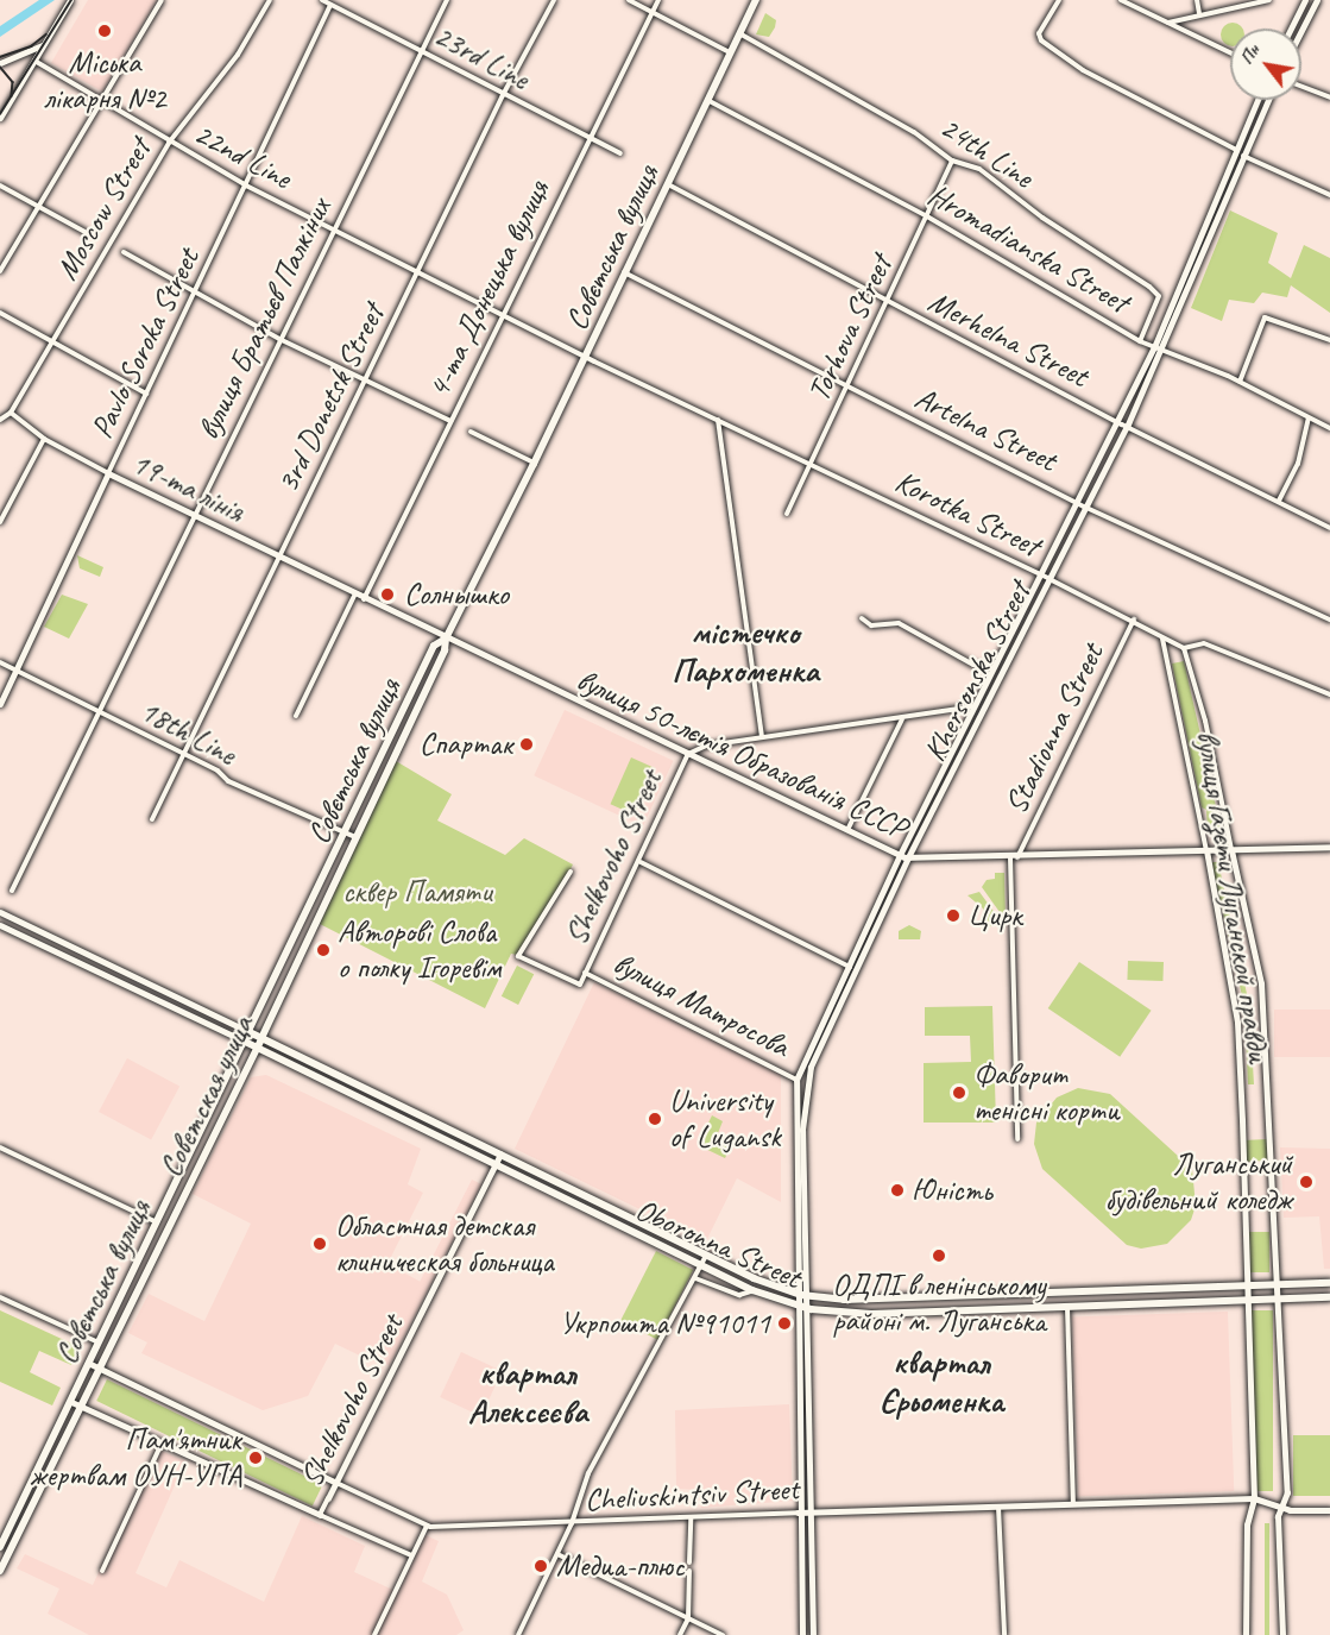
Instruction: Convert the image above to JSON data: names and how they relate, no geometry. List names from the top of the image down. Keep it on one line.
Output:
{"streets":{"main road":["Совєтська вулиця","Советская улица","Oboronna Street"],"street":["23rd Line","24th Line","22nd Line","Moscow Street","Hromadianska Street","4-та Донецька вулиця","вулиця Братьєв Палкіних","Torhova Street","Merhelna Street","Pavlo Soroka Street","3rd Donetsk Street","Artelna Street","19-та лінія","Korotka Street","Khersonska Street","Stadionna Street","18th Line","вулиця 50-лєтія Образованія СССР","Shelkovoho Street","вулиця Газєти Луганской правди","вулиця Матросова","Cheliuskintsiv Street"]},"crossings":[["23rd Line","4-та Донецька вулиця"],["23rd Line","вулиця Братьєв Палкіних"],["23rd Line","Pavlo Soroka Street"],["23rd Line","3rd Donetsk Street"],["24th Line","Совєтська вулиця"],["24th Line","Hromadianska Street"],["24th Line","Torhova Street"],["22nd Line","Moscow Street"],["22nd Line","Совєтська вулиця"],["22nd Line","4-та Донецька вулиця"],["22nd Line","вулиця Братьєв Палкіних"],["22nd Line","Pavlo Soroka Street"],["22nd Line","3rd Donetsk Street"],["22nd Line","Korotka Street"],["Moscow Street","19-та лінія"],["Совєтська вулиця","Hromadianska Street"],["Совєтська вулиця","Merhelna Street"],["Совєтська вулиця","Artelna Street"],["Совєтська вулиця","Korotka Street"],["Совєтська вулиця","18th Line"],["Совєтська вулиця","вулиця 50-лєтія Образованія СССР"],["Совєтська вулиця","Советская улица"],["Совєтська вулиця","Oboronna Street"],["Совєтська вулиця","Cheliuskintsiv Street"],["Hromadianska Street","Torhova Street"],["Hromadianska Street","Khersonska Street"],["4-та Донецька вулиця","19-та лінія"],["4-та Донецька вулиця","вулиця 50-лєтія Образованія СССР"],["вулиця Братьєв Палкіних","19-та лінія"],["вулиця Братьєв Палкіних","18th Line"],["Torhova Street","Merhelna Street"],["Torhova Street","Artelna Street"],["Torhova Street","Korotka Street"],["Merhelna Street","Khersonska Street"],["Pavlo Soroka Street","19-та лінія"],["Pavlo Soroka Street","18th Line"],["3rd Donetsk Street","19-та лінія"],["3rd Donetsk Street","18th Line"],["Artelna Street","Khersonska Street"],["19-та лінія","вулиця 50-лєтія Образованія СССР"],["Korotka Street","Khersonska Street"],["Korotka Street","Stadionna Street"],["Korotka Street","вулиця Газєти Луганской правди"],["Khersonska Street","вулиця 50-лєтія Образованія СССР"],["Khersonska Street","Shelkovoho Street"],["Khersonska Street","вулиця Матросова"],["Khersonska Street","Oboronna Street"],["Khersonska Street","Cheliuskintsiv Street"],["Stadionna Street","вулиця 50-лєтія Образованія СССР"],["18th Line","Советская улица"],["вулиця 50-лєтія Образованія СССР","Shelkovoho Street"],["вулиця 50-лєтія Образованія СССР","вулиця Газєти Луганской правди"],["вулиця 50-лєтія Образованія СССР","Советская улица"],["Shelkovoho Street","вулиця Матросова"],["Shelkovoho Street","Oboronna Street"],["Shelkovoho Street","Cheliuskintsiv Street"],["вулиця Газєти Луганской правди","Oboronna Street"],["вулиця Газєти Луганской правди","Cheliuskintsiv Street"],["Советская улица","Oboronna Street"],["Советская улица","Cheliuskintsiv Street"]],"districts":["містечко Пархоменка","квартал Єрьоменка","квартал Алексєєва"],"parks":["сквер Памяти"],"places":["Міська лікарня №2","Солнышко","Спартак","Цирк","Авторові Слова о полку Ігоревім","Фаворит тенісні корти","University of Lugansk","Луганський будівельний коледж","Юність","Областная детская клиническая больница","ОДПІ в ленінському районі м. Луганська","Укрпошта №91011","Пам'ятник жертвам ОУН-УПА","Медиа-плюс"],"north":"top left"}
